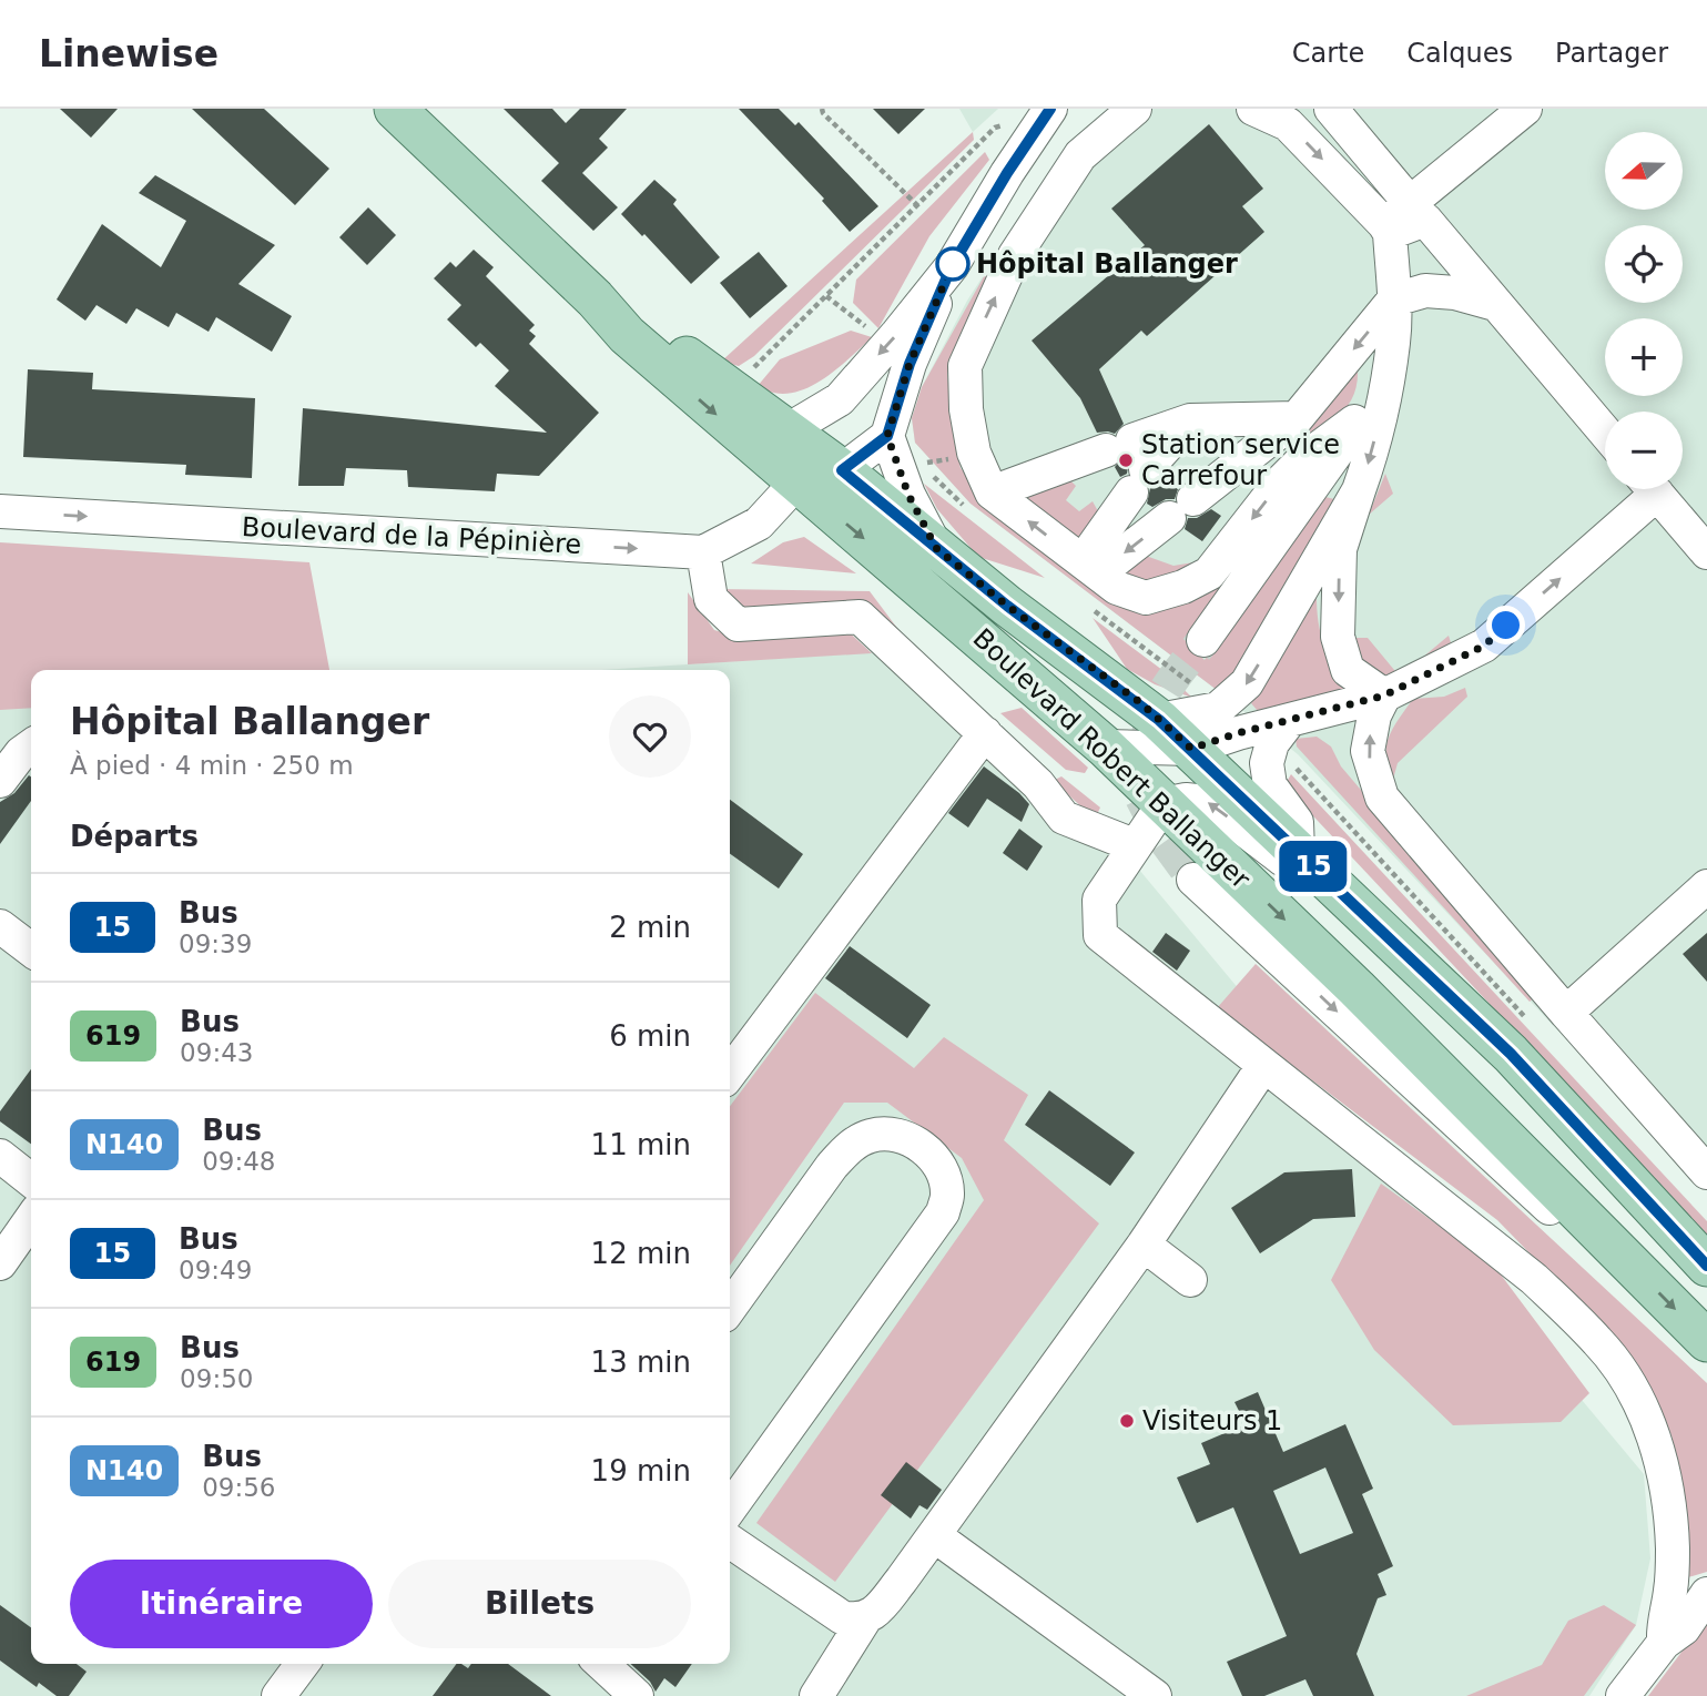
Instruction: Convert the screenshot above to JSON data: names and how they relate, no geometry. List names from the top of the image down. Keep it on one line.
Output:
{"streets":{"main road":["Boulevard Robert Ballanger"],"street":["Boulevard de la Pépinière"]},"one_way":["Boulevard de la Pépinière"],"places":["Hôpital Ballanger","Station service Carrefour","Visiteurs 1"],"lines":["bus line 15"],"north":"left","page":{"header":"Linewise","nav":["Carte","Calques","Partager"],"on_map":"15","map_buttons":["+","−"],"heading":[["Hôpital Ballanger","À pied · 4 min · 250 m"],"Départs"],"list":[{"mark":"15","name":"Bus","note":"09:39","value":"2 min"},{"mark":"619","name":"Bus","note":"09:43","value":"6 min"},{"mark":"N140","name":"Bus","note":"09:48","value":"11 min"},{"mark":"15","name":"Bus","note":"09:49","value":"12 min"},{"mark":"619","name":"Bus","note":"09:50","value":"13 min"},{"mark":"N140","name":"Bus","note":"09:56","value":"19 min"}],"buttons":["Itinéraire","Billets"]}}
